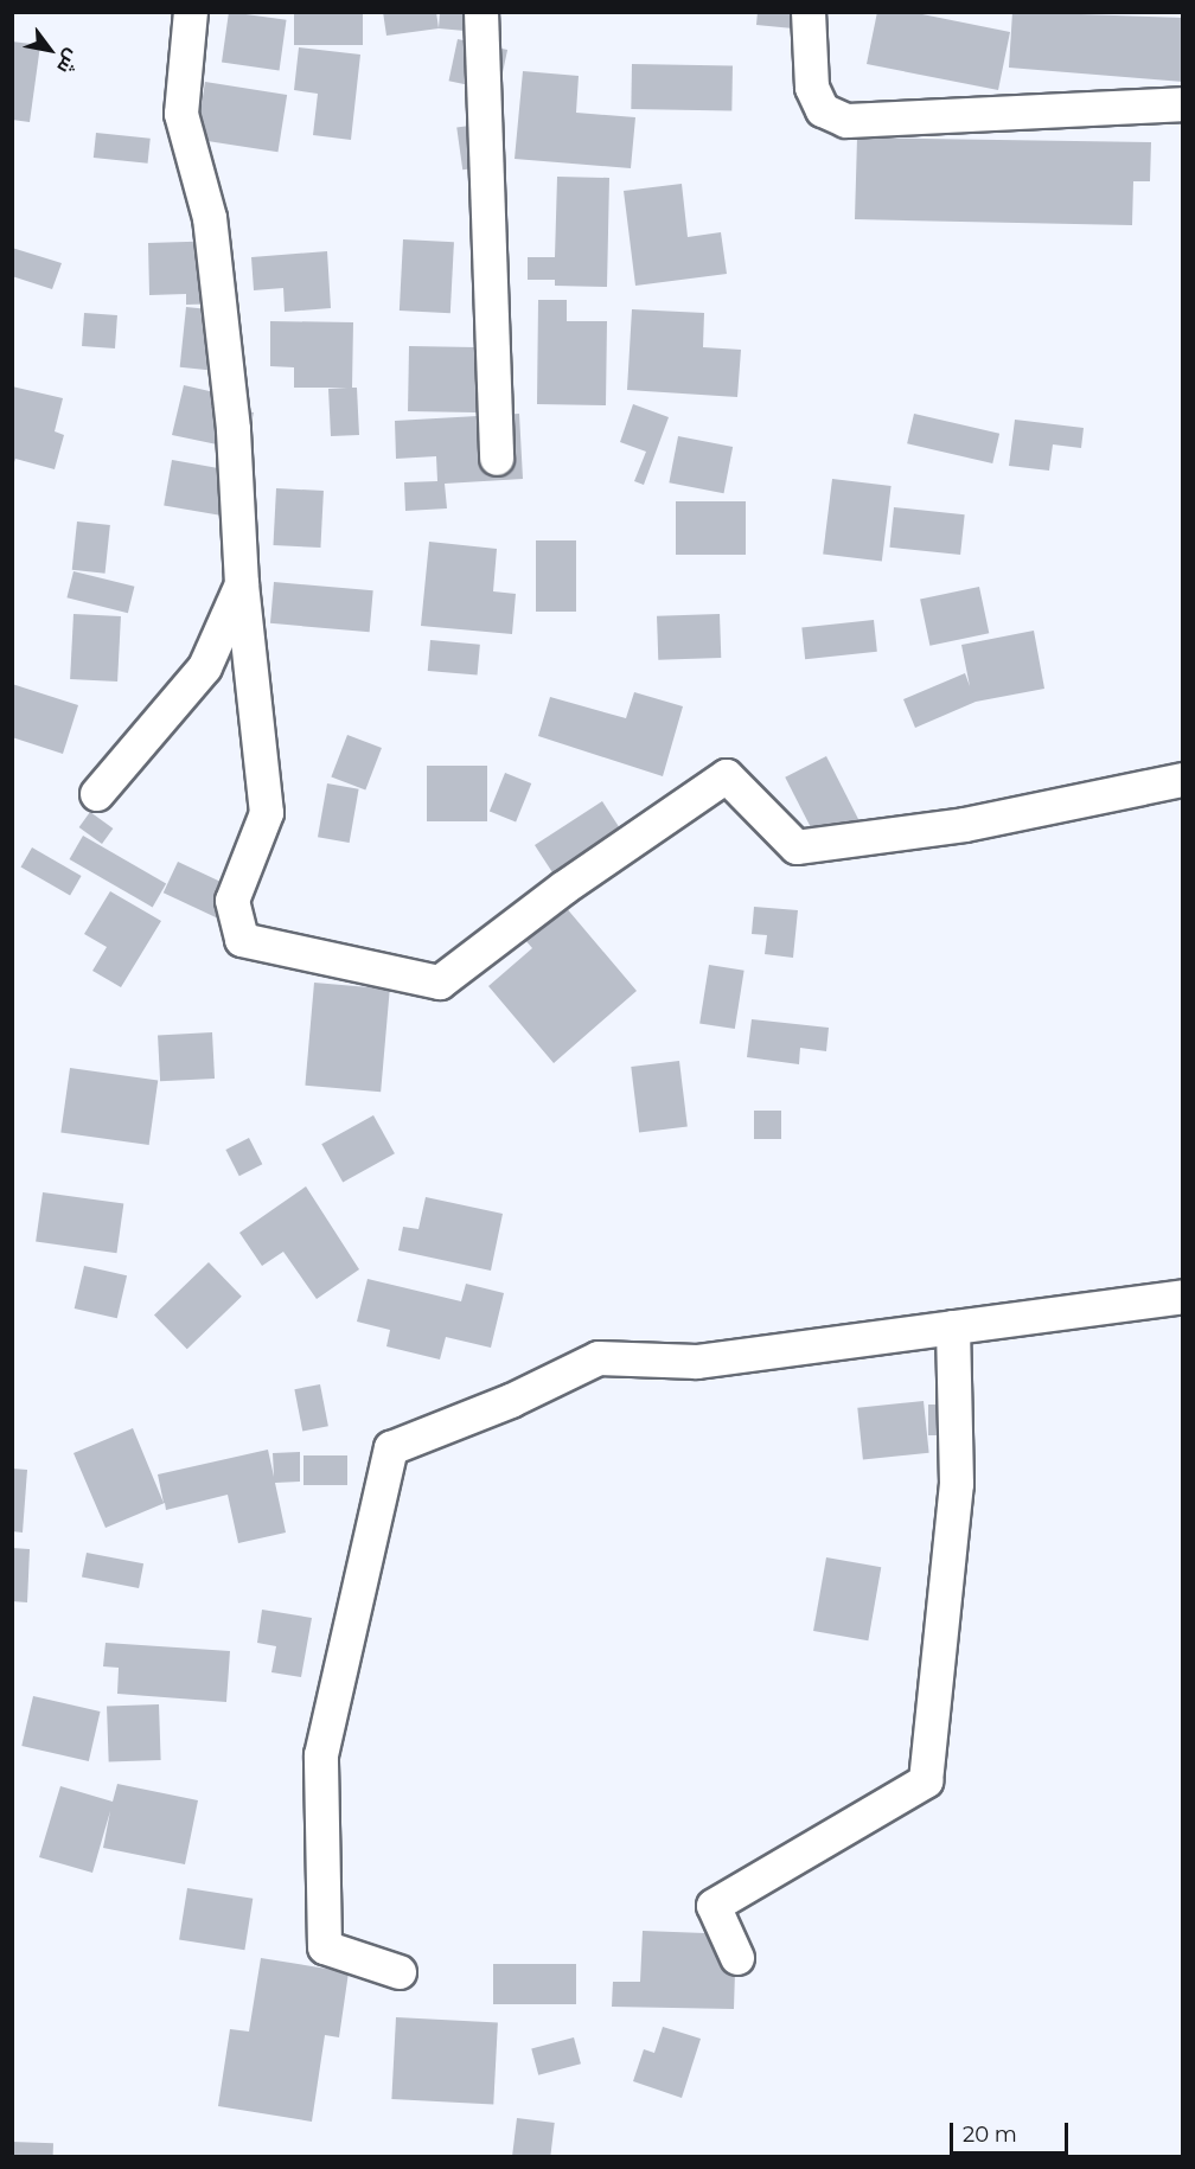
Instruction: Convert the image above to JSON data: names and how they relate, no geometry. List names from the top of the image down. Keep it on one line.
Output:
{"scale_bar":"20 m","north":"bottom right"}
